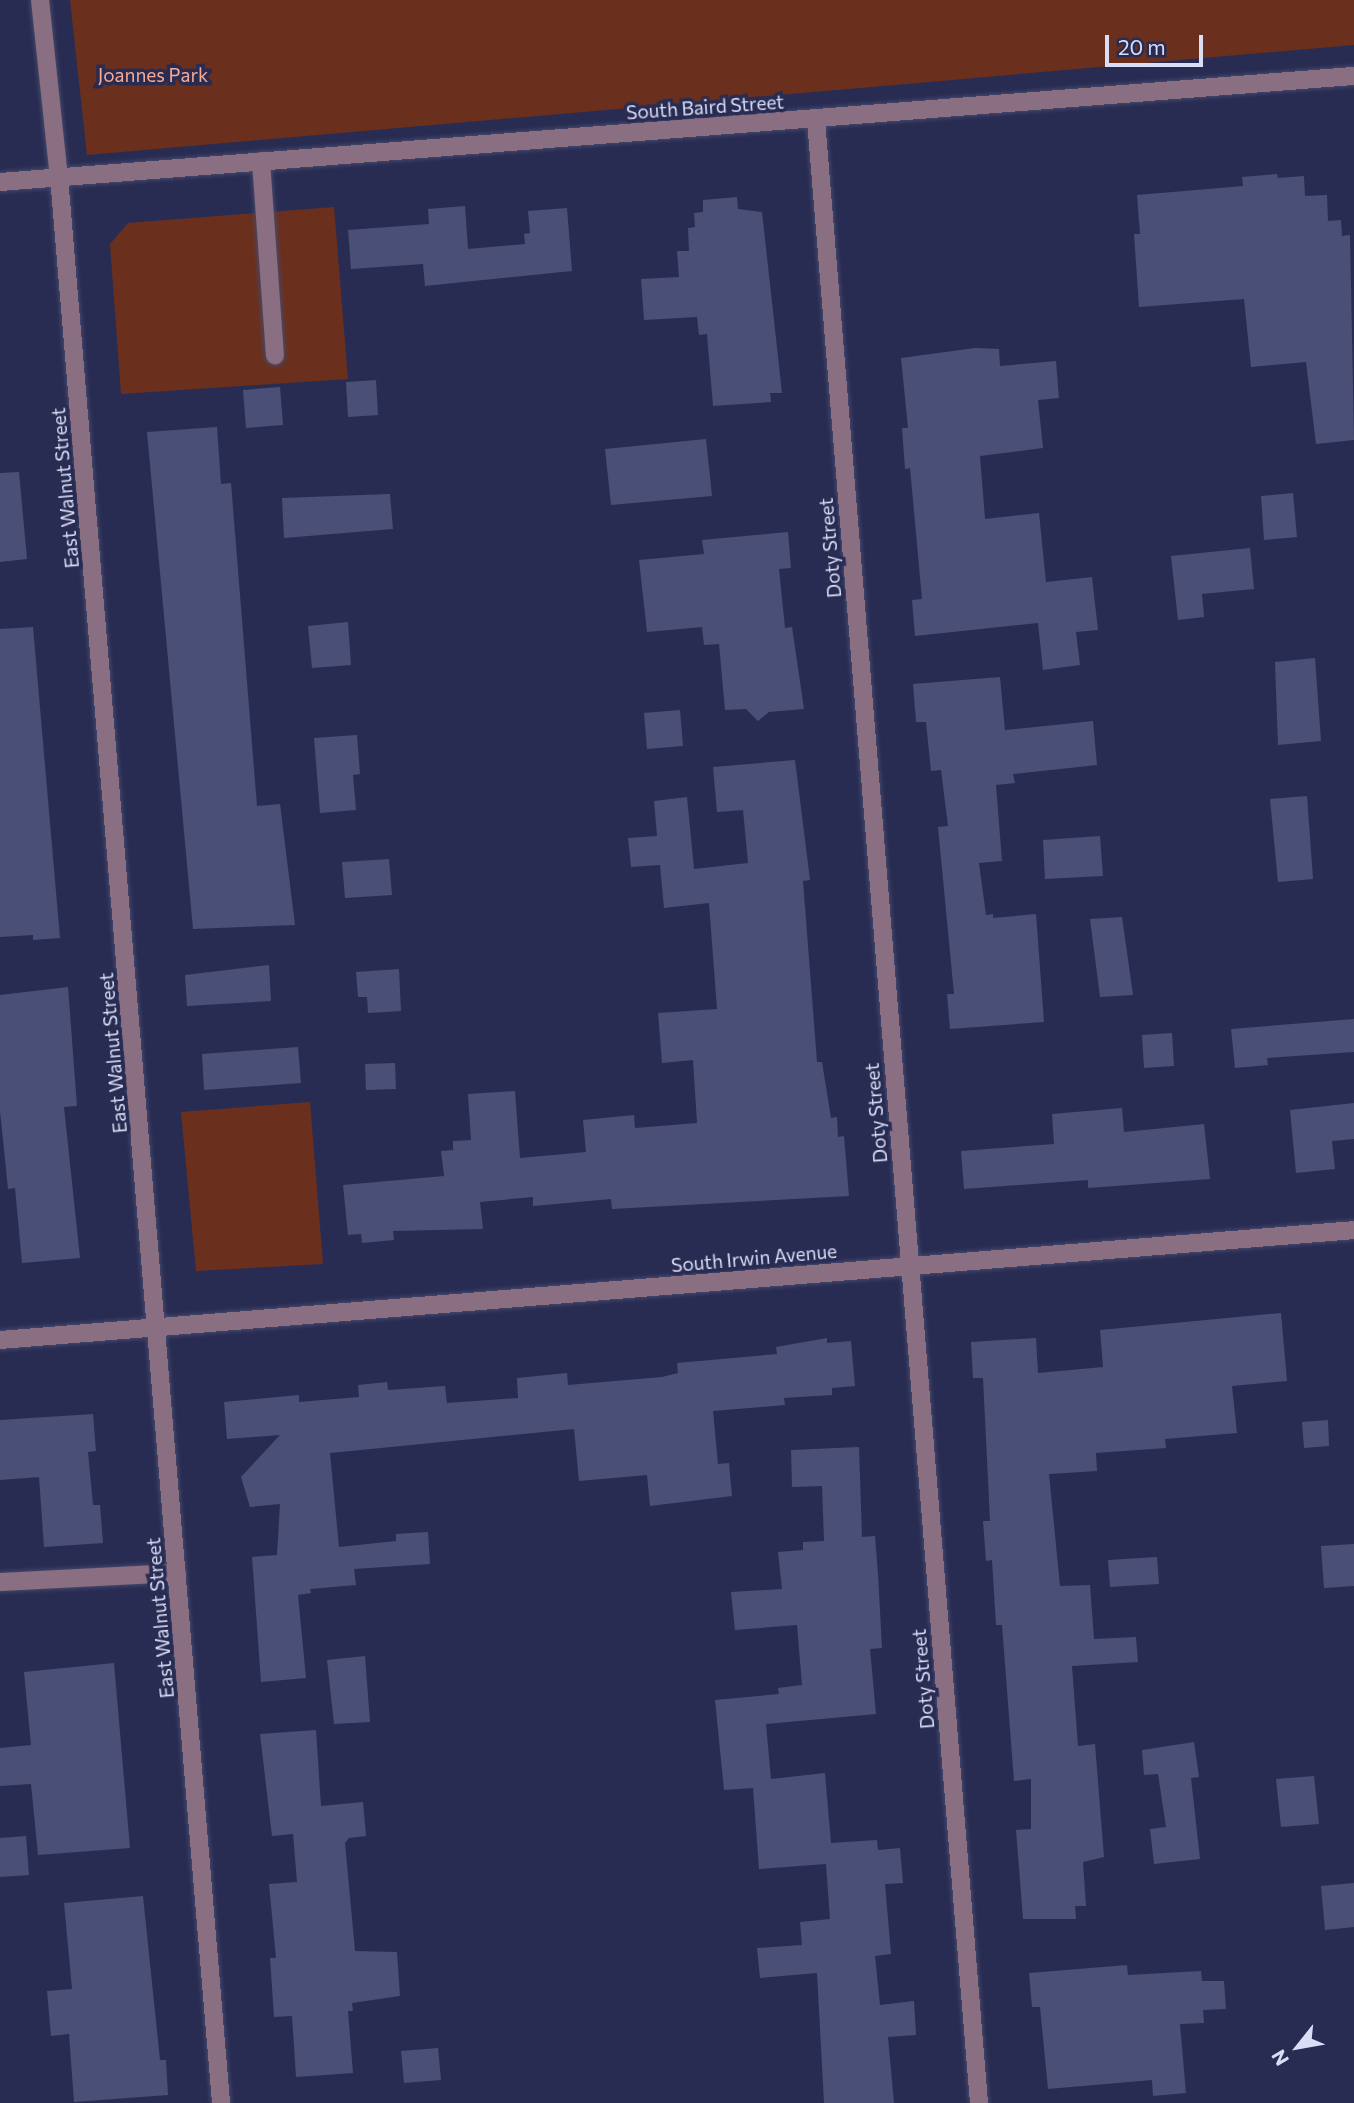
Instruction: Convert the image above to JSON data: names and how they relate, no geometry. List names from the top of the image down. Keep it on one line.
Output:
{"streets":{"street":["South Baird Street","East Walnut Street","Doty Street","South Irwin Avenue"]},"crossings":[["South Baird Street","East Walnut Street"],["South Baird Street","Doty Street"],["East Walnut Street","South Irwin Avenue"],["Doty Street","South Irwin Avenue"]],"parks":["Joannes Park"],"scale_bar":"20 m","north":"bottom left"}
